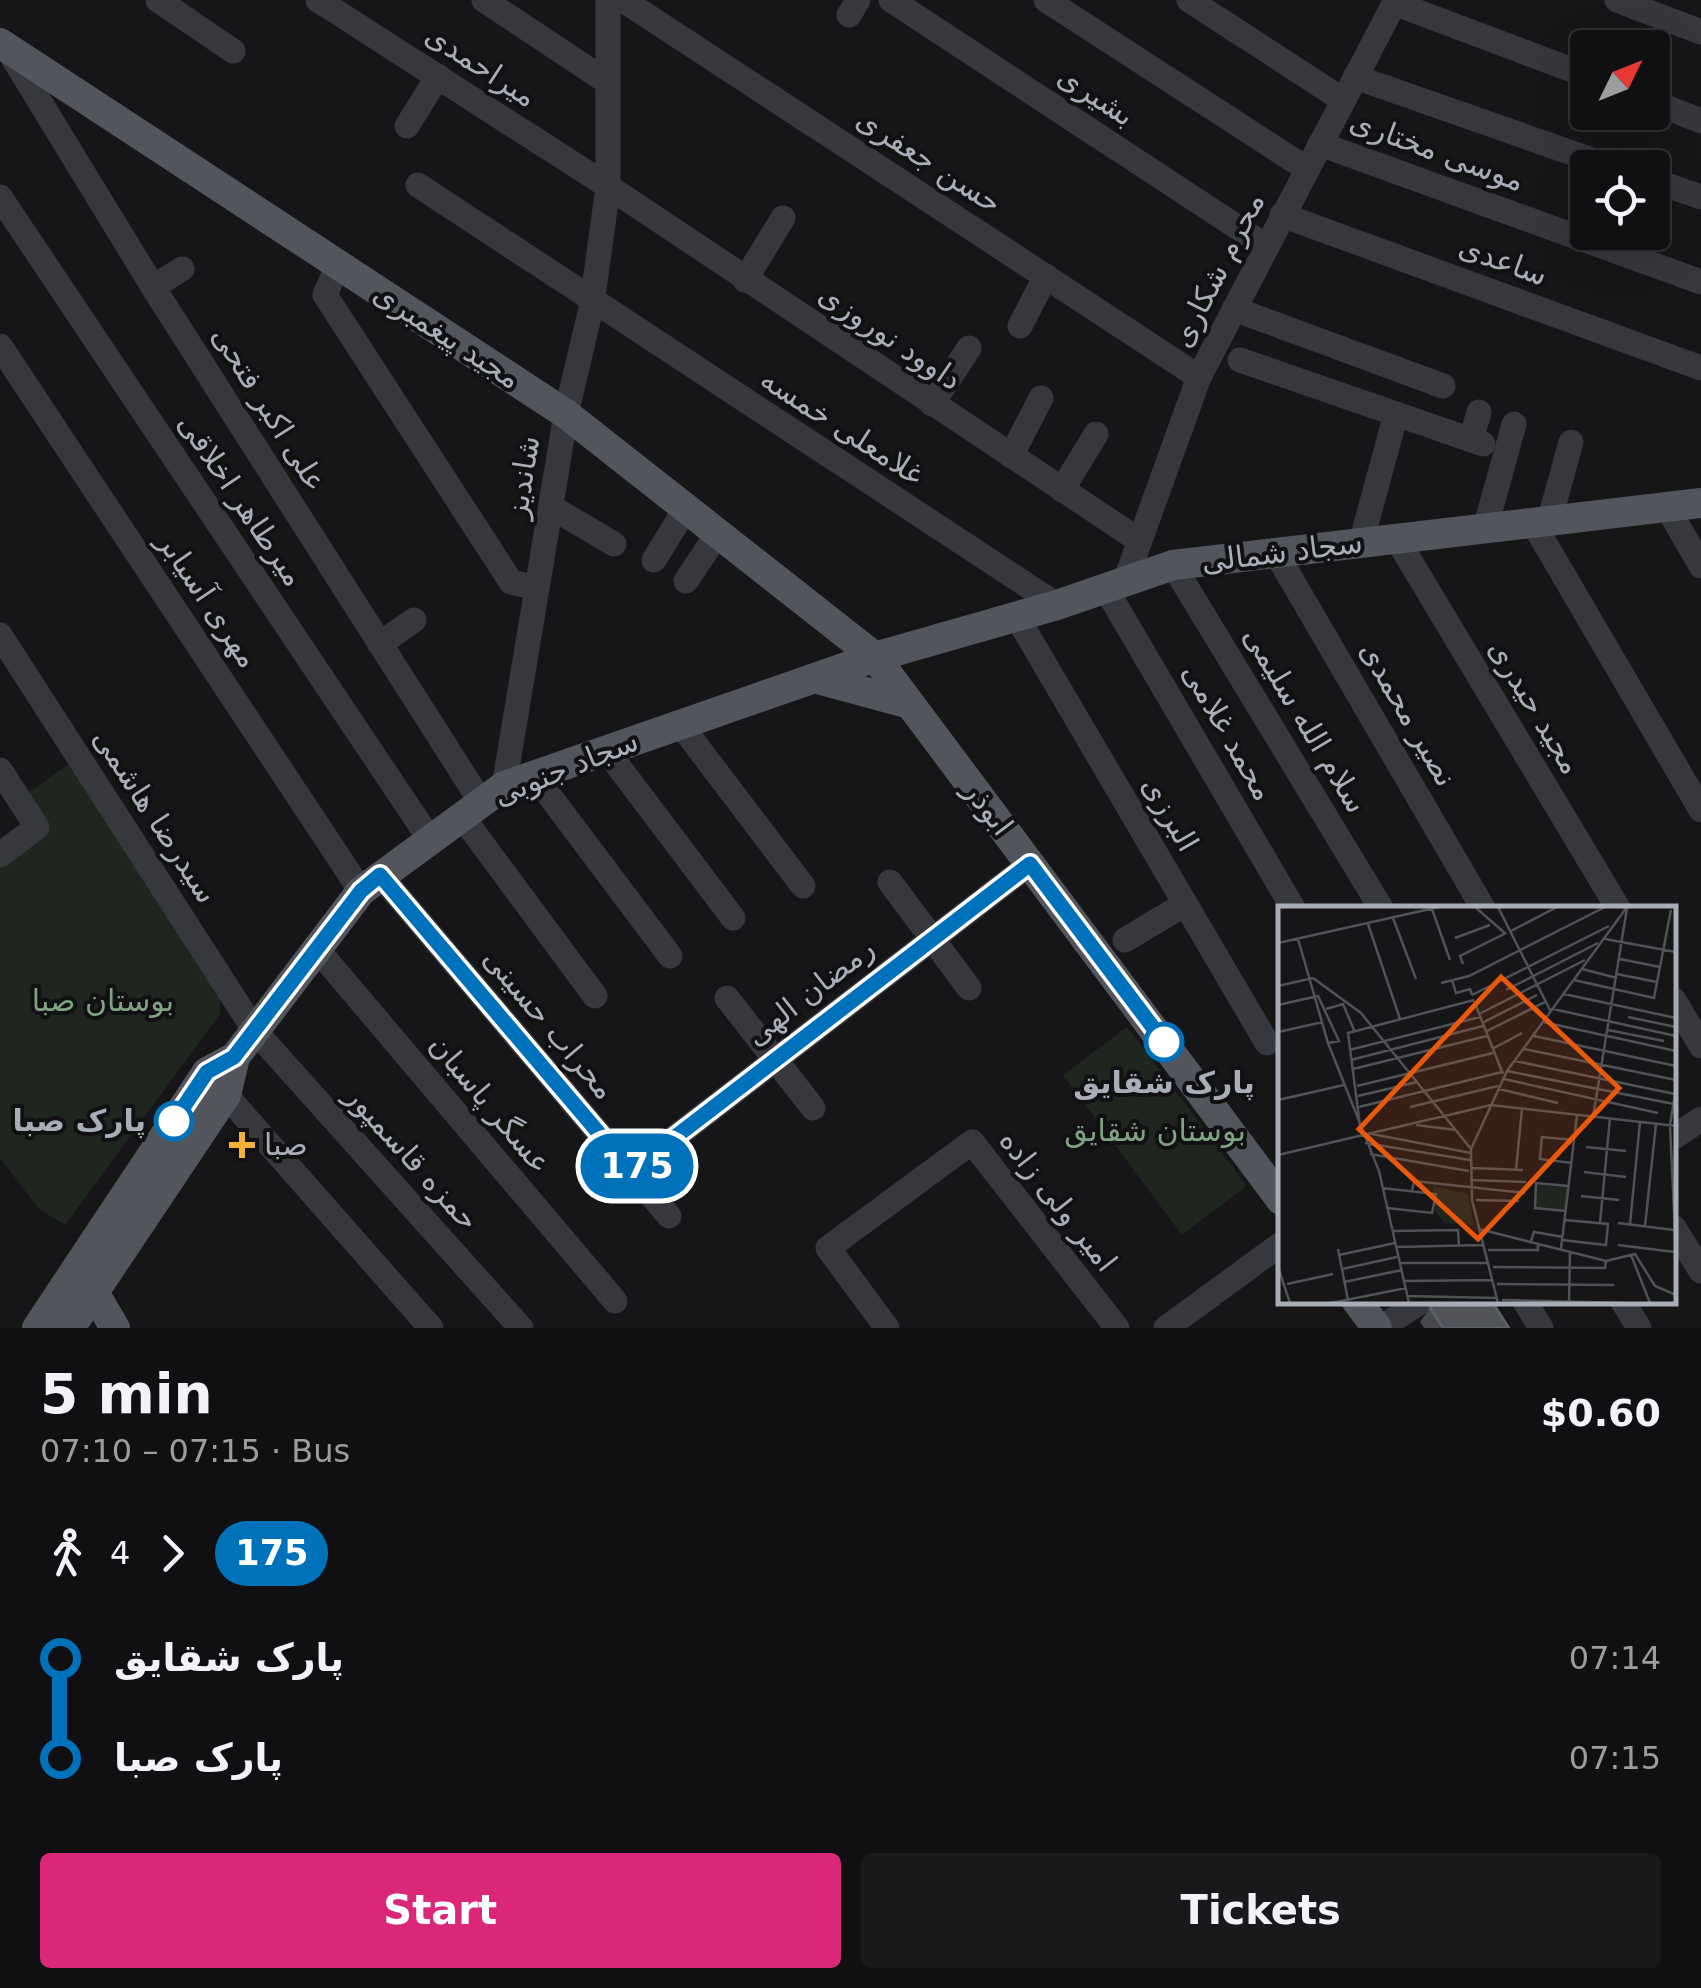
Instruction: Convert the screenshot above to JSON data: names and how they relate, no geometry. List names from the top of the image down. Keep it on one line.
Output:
{"streets":{"main road":["مجید پیغمبری","سجاد شمالی","سجاد جنوبی","ابوذر"],"street":["میراحمدی","بشیری","موسی مختاری","حسن جعفری","ساعدی","محرم شکاری","داوود نوروزی","علی اکبر فتحی","غلامعلی خمسه","شاندیز","میرطاهر اخلاقی","مهری آسیابر","مجید حیدری","نصیر محمدی","سلام الله سلیمی","محمد غلامی","البرزی","سیدرضا هاشمی","رمضان الهی","محراب حسینی","عسگر پاسبان","حمزه قاسمپور","امیر ولی زاده"]},"crossings":[["میراحمدی","داوود نوروزی"],["میراحمدی","شاندیز"],["بشیری","محرم شکاری"],["موسی مختاری","محرم شکاری"],["حسن جعفری","محرم شکاری"],["ساعدی","محرم شکاری"],["محرم شکاری","داوود نوروزی"],["محرم شکاری","سجاد شمالی"],["محرم شکاری","محمد غلامی"],["مجید پیغمبری","علی اکبر فتحی"],["مجید پیغمبری","شاندیز"],["مجید پیغمبری","سجاد شمالی"],["مجید پیغمبری","سجاد جنوبی"],["مجید پیغمبری","ابوذر"],["داوود نوروزی","شاندیز"],["علی اکبر فتحی","شاندیز"],["علی اکبر فتحی","سجاد جنوبی"],["غلامعلی خمسه","شاندیز"],["غلامعلی خمسه","سجاد شمالی"],["شاندیز","سجاد جنوبی"],["میرطاهر اخلاقی","سجاد جنوبی"],["سجاد شمالی","مجید حیدری"],["سجاد شمالی","نصیر محمدی"],["سجاد شمالی","سلام الله سلیمی"],["سجاد شمالی","محمد غلامی"],["سجاد شمالی","سجاد جنوبی"],["سجاد شمالی","ابوذر"],["سجاد شمالی","البرزی"],["مهری آسیابر","سجاد جنوبی"],["مهری آسیابر","محراب حسینی"],["سجاد جنوبی","ابوذر"],["سجاد جنوبی","سیدرضا هاشمی"],["سجاد جنوبی","محراب حسینی"],["سجاد جنوبی","عسگر پاسبان"],["سجاد جنوبی","حمزه قاسمپور"],["ابوذر","رمضان الهی"],["سیدرضا هاشمی","حمزه قاسمپور"],["رمضان الهی","محراب حسینی"]],"parks":["بوستان صبا","بوستان شقایق"],"places":{"other":["پارک شقایق","پارک صبا"],"health":["صبا"]},"lines":["bus line 175"],"north":"top right","page":{"on_map":"175","heading":["5 min","07:10 – 07:15 · Bus","$0.60"],"legs":["4","175"],"list":[{"name":"پارک شقایق","value":"07:14"},{"name":"پارک صبا","value":"07:15"}],"buttons":["Start","Tickets"]}}
